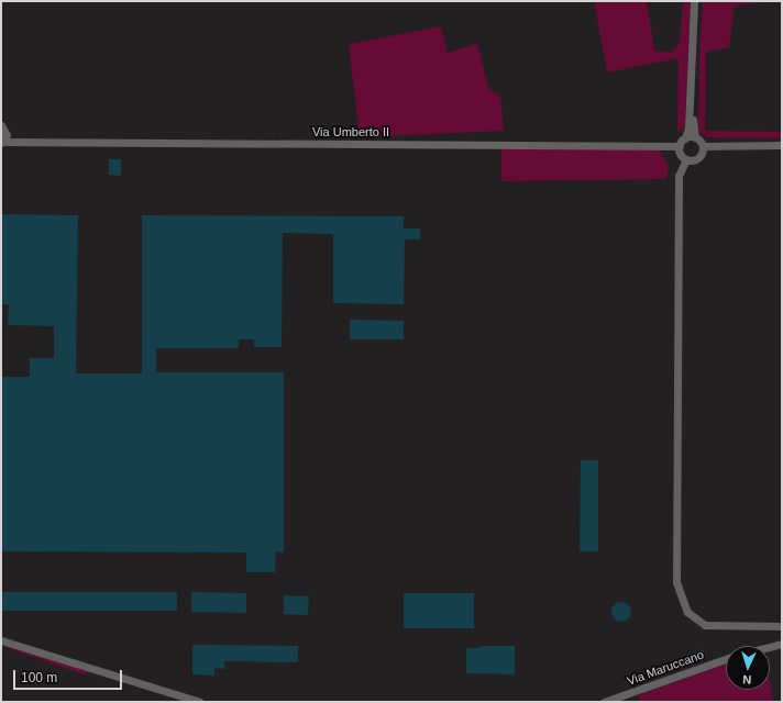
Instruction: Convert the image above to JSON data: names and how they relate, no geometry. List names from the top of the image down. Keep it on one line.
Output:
{"streets":{"street":["Via Umberto II","Via Maruccano"]},"scale_bar":"100 m","north":"bottom"}
